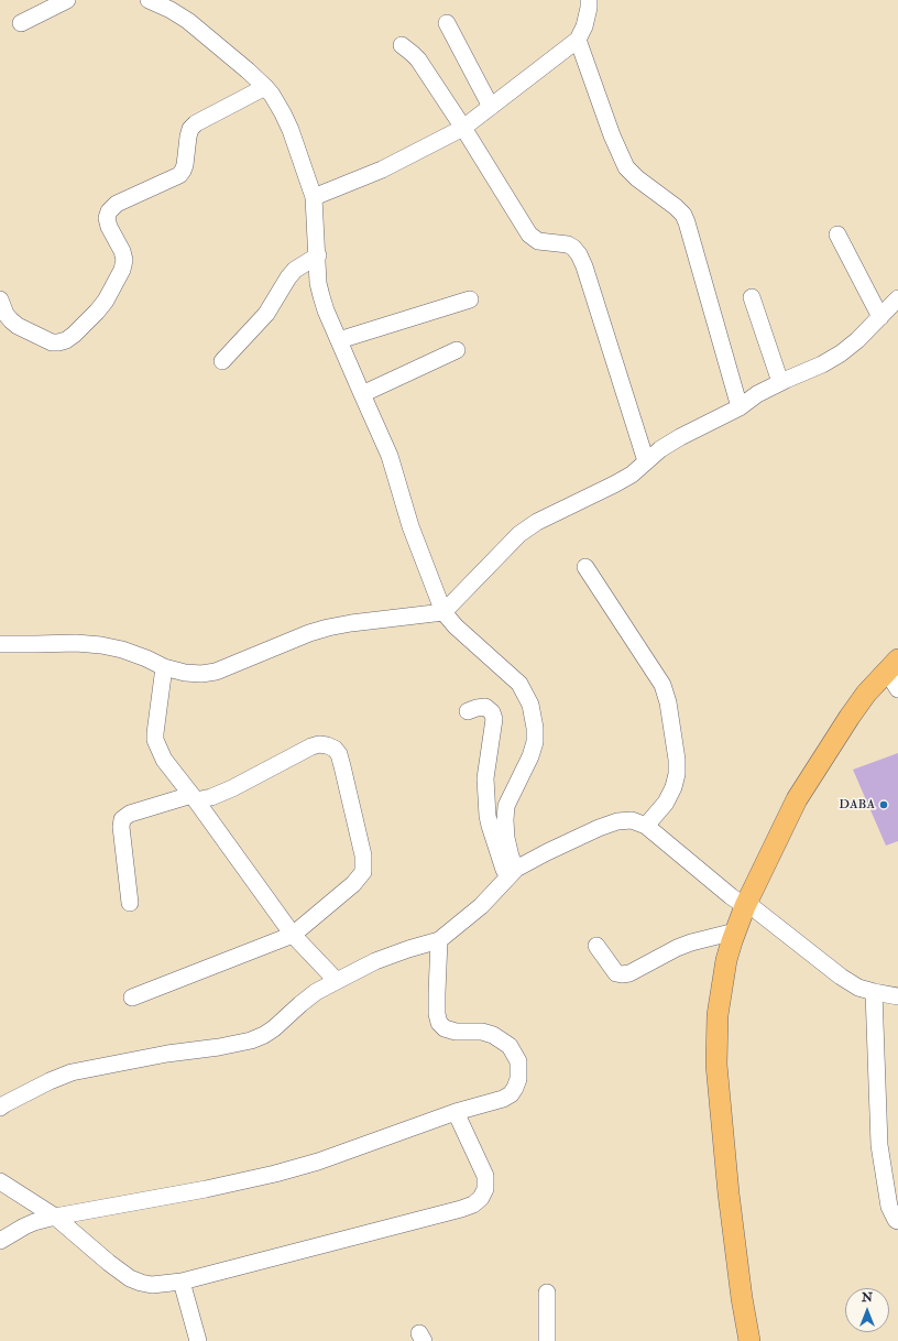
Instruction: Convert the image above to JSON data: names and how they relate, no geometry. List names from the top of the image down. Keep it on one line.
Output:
{"places":["DABA"],"north":"top"}
